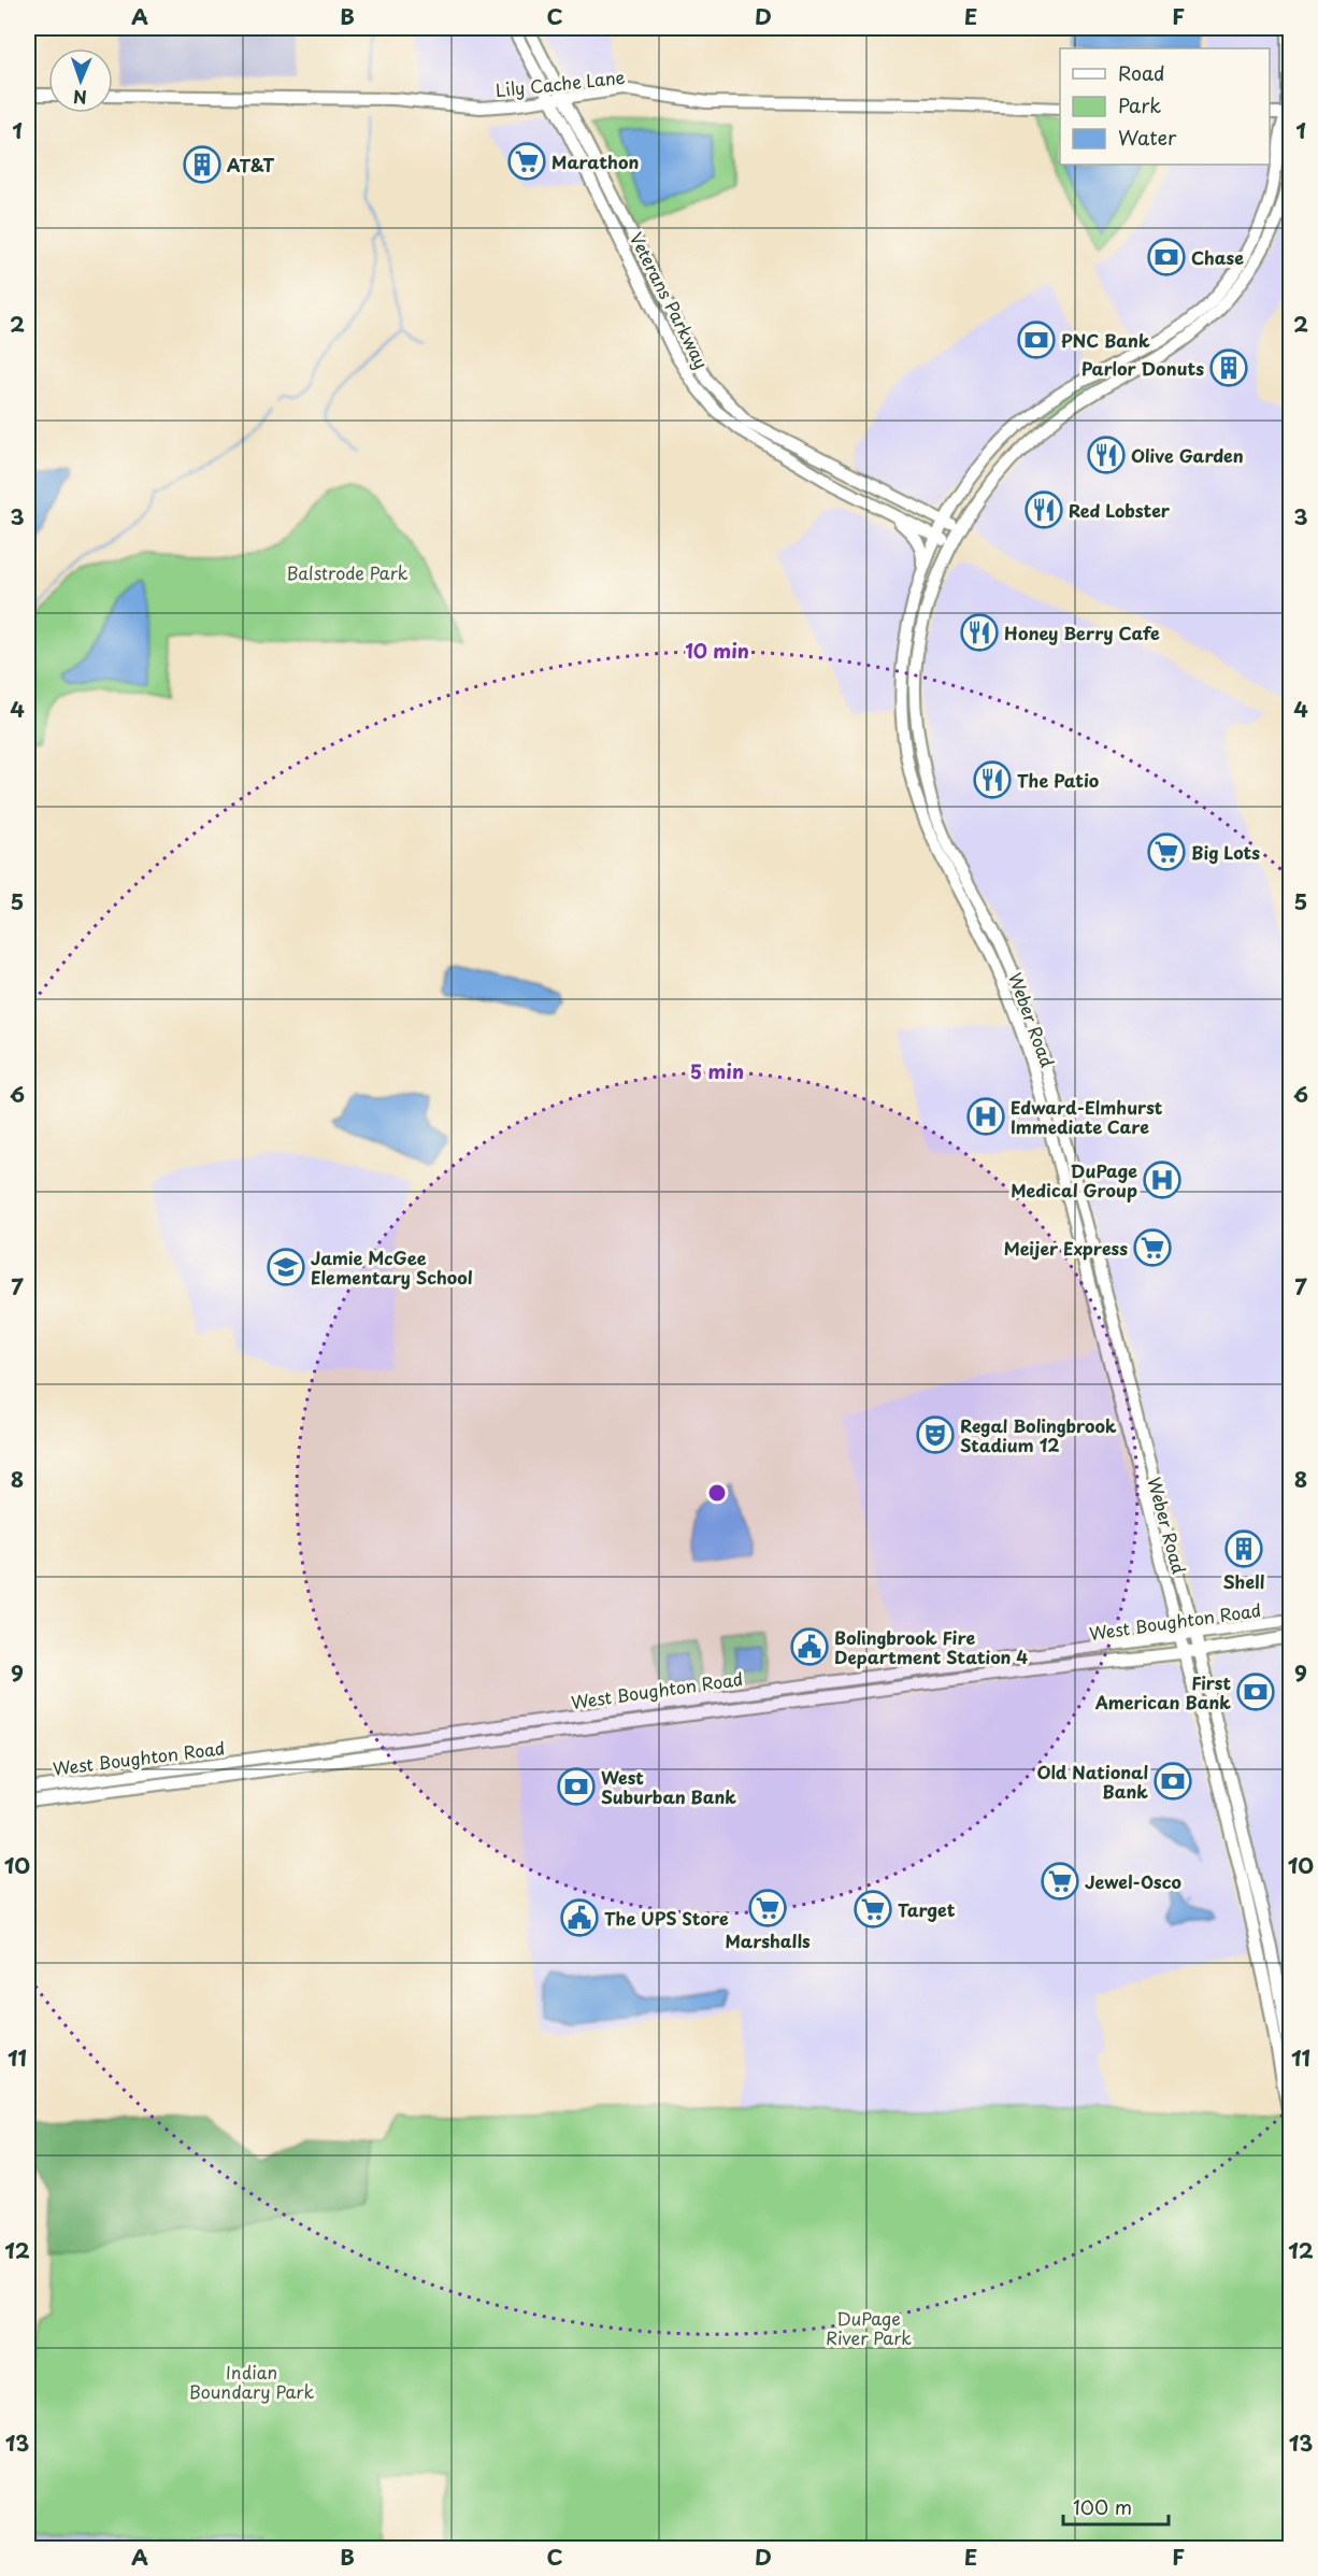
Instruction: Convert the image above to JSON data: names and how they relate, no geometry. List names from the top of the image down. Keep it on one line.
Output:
{"streets":{"main road":["Lily Cache Lane","Veterans Parkway","Weber Road","West Boughton Road"]},"crossings":[["Lily Cache Lane","Veterans Parkway"],["Veterans Parkway","Weber Road"],["Weber Road","West Boughton Road"]],"parks":["Balstrode Park","DuPage River Park","Indian Boundary Park"],"places":{"supermarket":["Marathon","Big Lots","Meijer Express","Jewel-Osco","Marshalls","Target"],"building":["AT&T","Parlor Donuts","Shell"],"bank":["Chase","PNC Bank","First American Bank","Old National Bank","West Suburban Bank"],"restaurant":["Olive Garden","Red Lobster","Honey Berry Cafe","The Patio"],"hospital":["Edward-Elmhurst Immediate Care","DuPage Medical Group"],"school or university":["Jamie McGee Elementary School"],"theatre":["Regal Bolingbrook Stadium 12"],"public building":["Bolingbrook Fire Department Station 4","The UPS Store"]},"legend":["Road","Park","Water"],"scale_bar":"100 m","north":"bottom","grid":{"columns":["A","B","C","D","E","F"],"rows":["1","2","3","4","5","6","7","8","9","10","11","12","13"]},"rings":["10 min","5 min"]}
